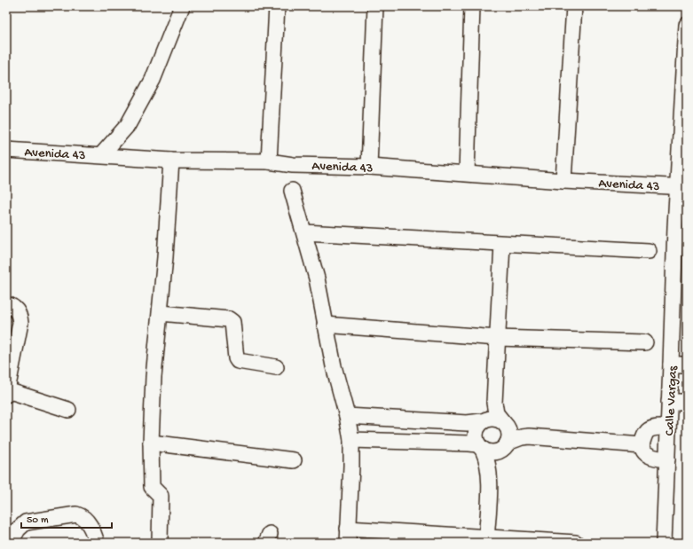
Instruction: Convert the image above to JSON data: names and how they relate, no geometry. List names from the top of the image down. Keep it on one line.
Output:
{"streets":{"street":["Avenida 43","Calle Vargas"]},"crossings":[["Avenida 43","Calle Vargas"]],"scale_bar":"50 m"}
